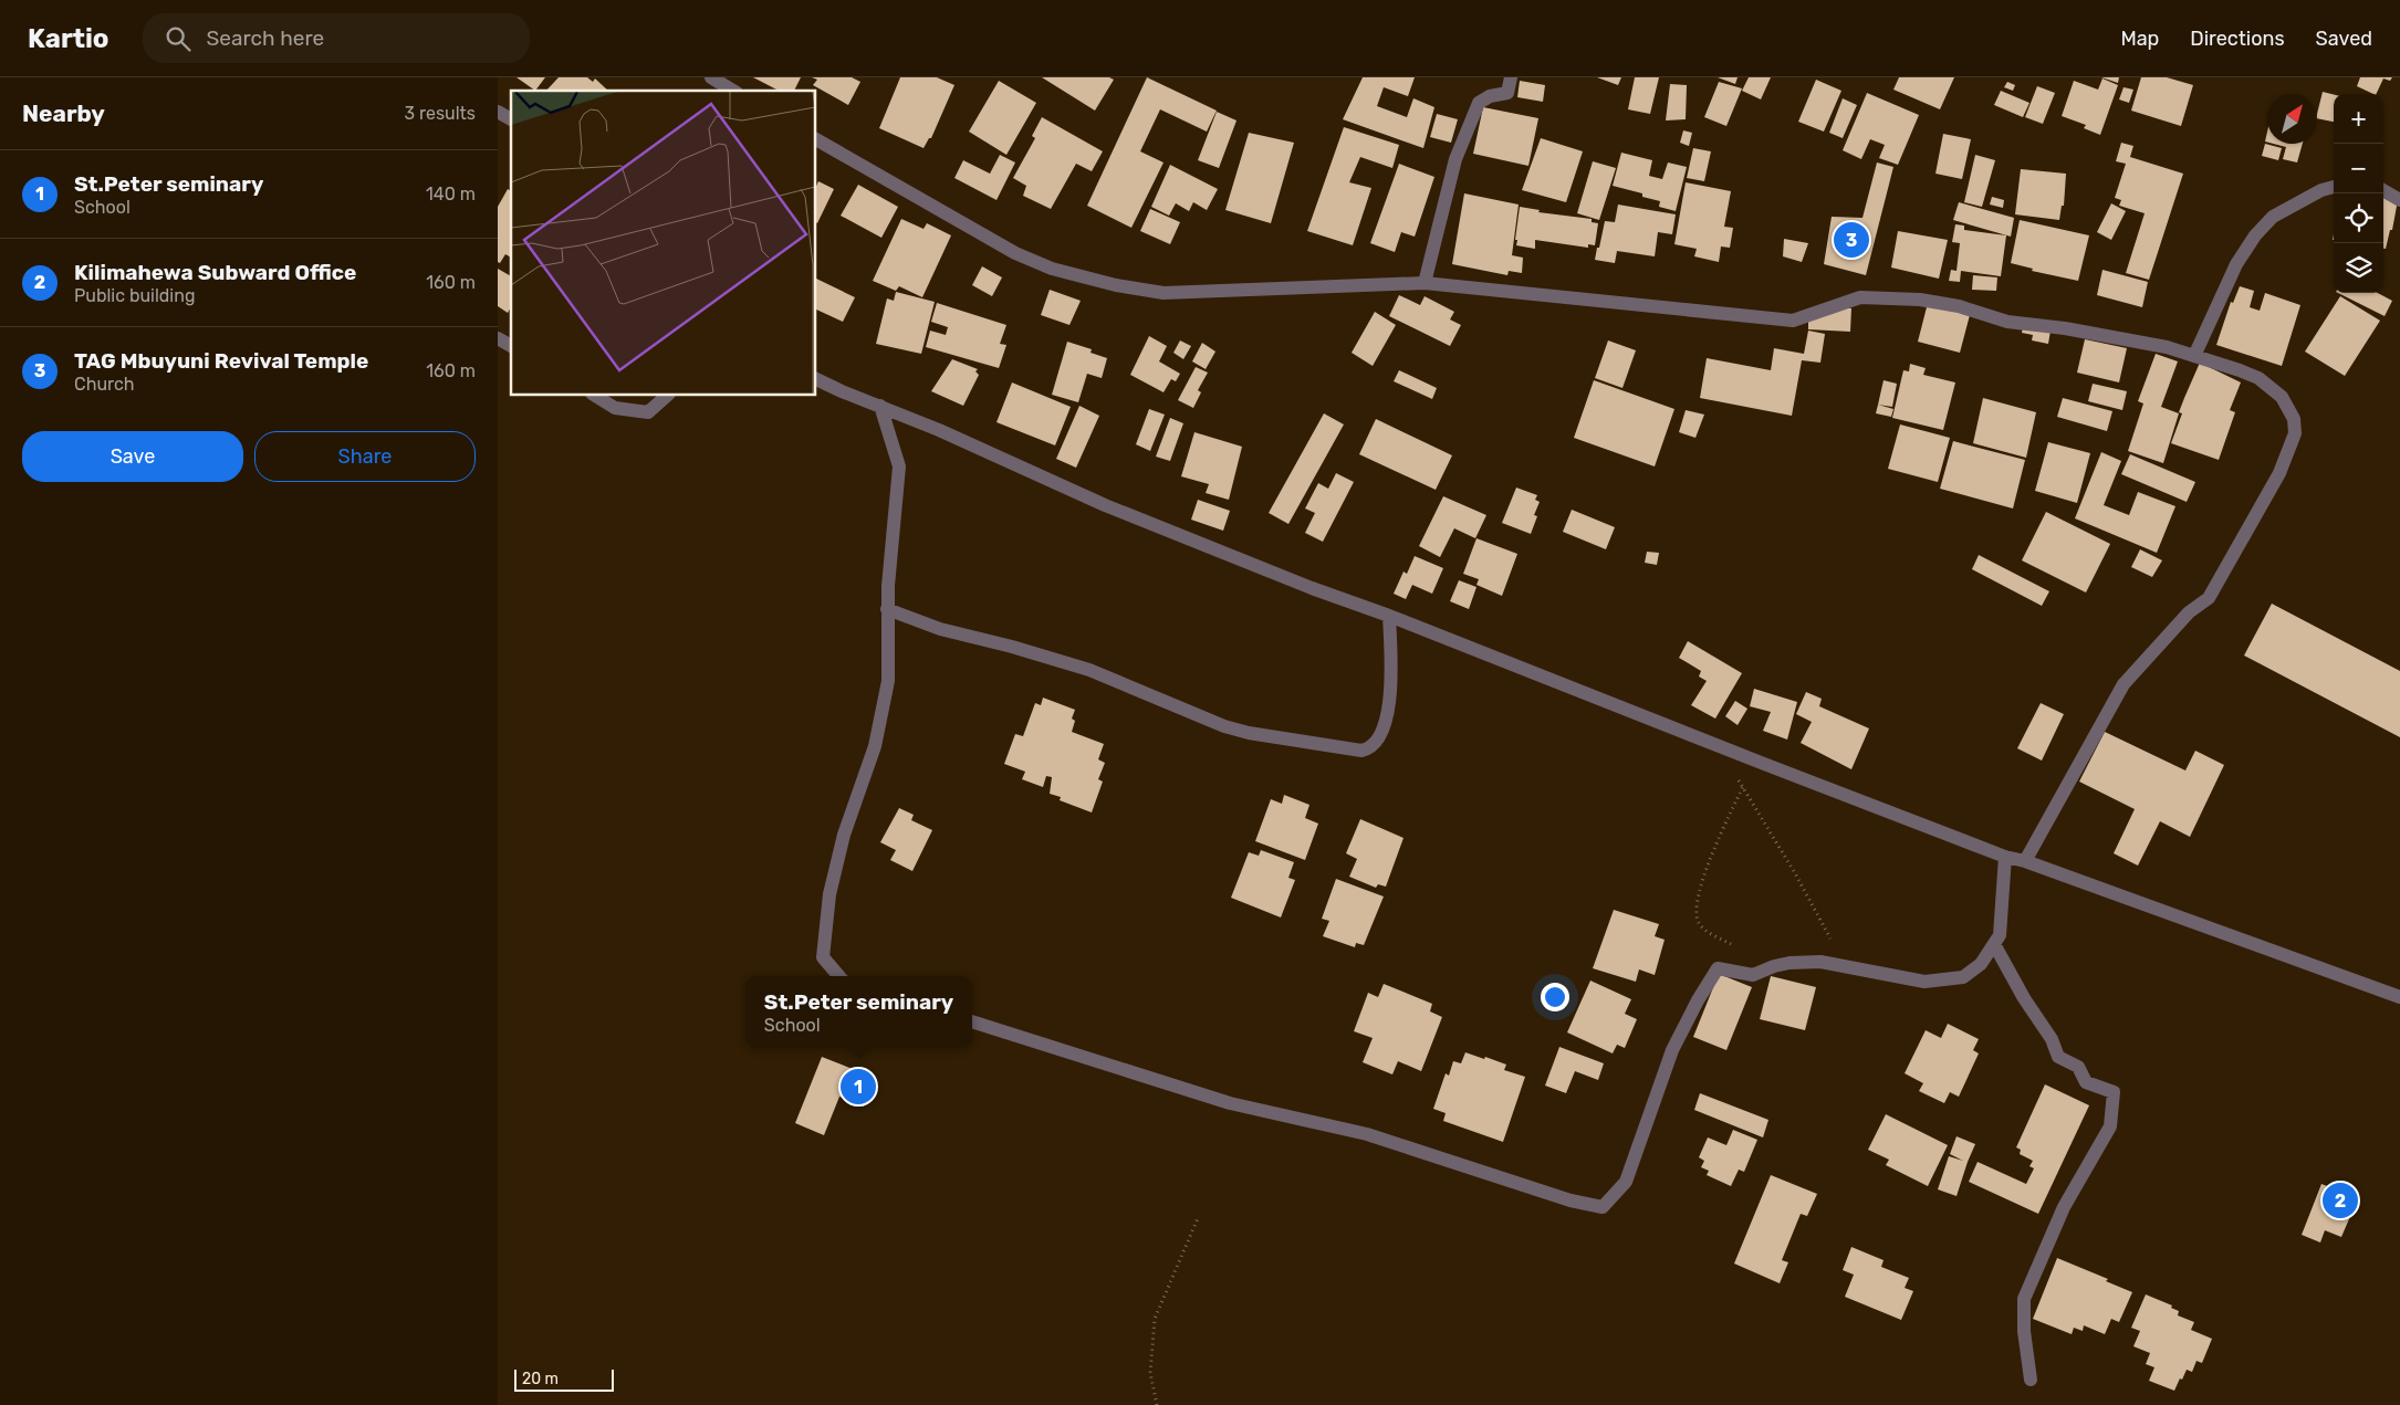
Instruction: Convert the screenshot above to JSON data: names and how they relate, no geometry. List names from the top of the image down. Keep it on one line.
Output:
{"scale_bar":"20 m","north":"top right","page":{"header":"Kartio","search":"Search here","nav":["Map","Directions","Saved"],"heading":["Nearby","3 results"],"map_buttons":["+","−"],"list":[{"mark":"1","name":"St.Peter seminary","note":"School","value":"140 m"},{"mark":"2","name":"Kilimahewa Subward Office","note":"Public building","value":"160 m"},{"mark":"3","name":"TAG Mbuyuni Revival Temple","note":"Church","value":"160 m"}],"pins":["3","1","2"],"buttons":["Save","Share"],"popup":["St.Peter seminary","School"],"scale":"20 m"}}
